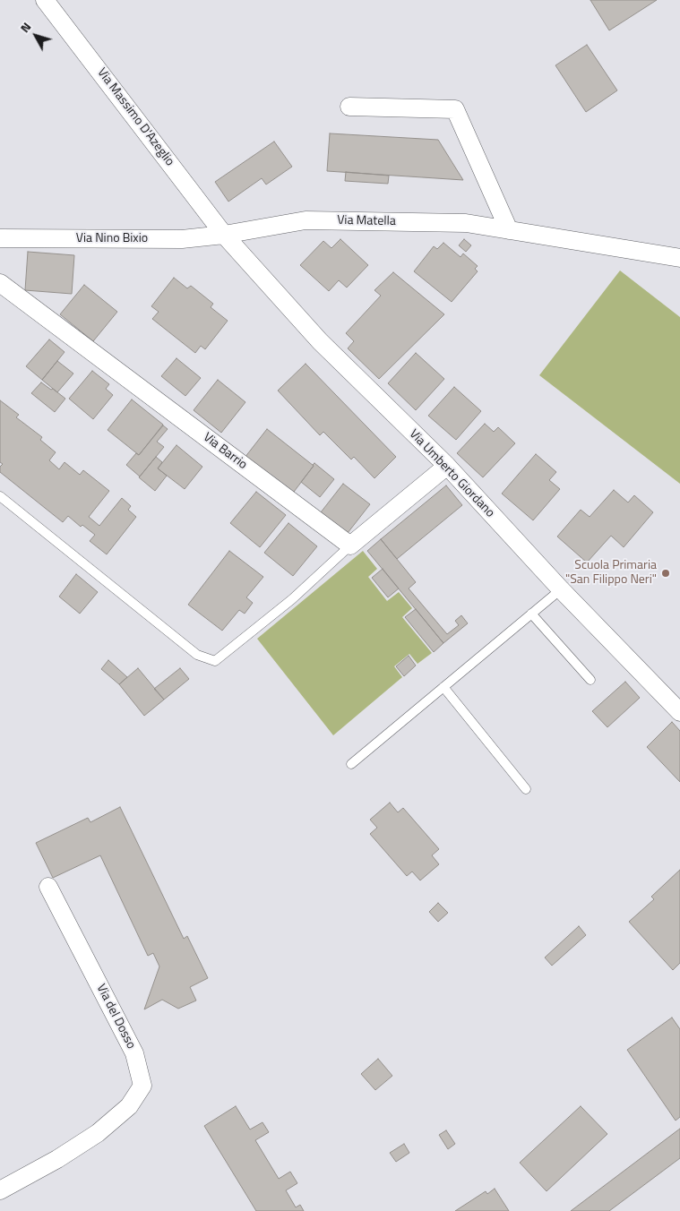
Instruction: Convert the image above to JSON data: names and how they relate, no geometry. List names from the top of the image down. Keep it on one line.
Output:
{"streets":{"street":["Via Massimo D'Azeglio","Via Matella","Via Nino Bixio","Via Barrio","Via Umberto Giordano","Via del Dosso"]},"crossings":[["Via Massimo D'Azeglio","Via Matella"],["Via Massimo D'Azeglio","Via Nino Bixio"],["Via Massimo D'Azeglio","Via Umberto Giordano"],["Via Matella","Via Nino Bixio"],["Via Matella","Via Umberto Giordano"],["Via Nino Bixio","Via Umberto Giordano"]],"places":["Scuola Primaria \"San Filippo Neri\""],"north":"top left"}
